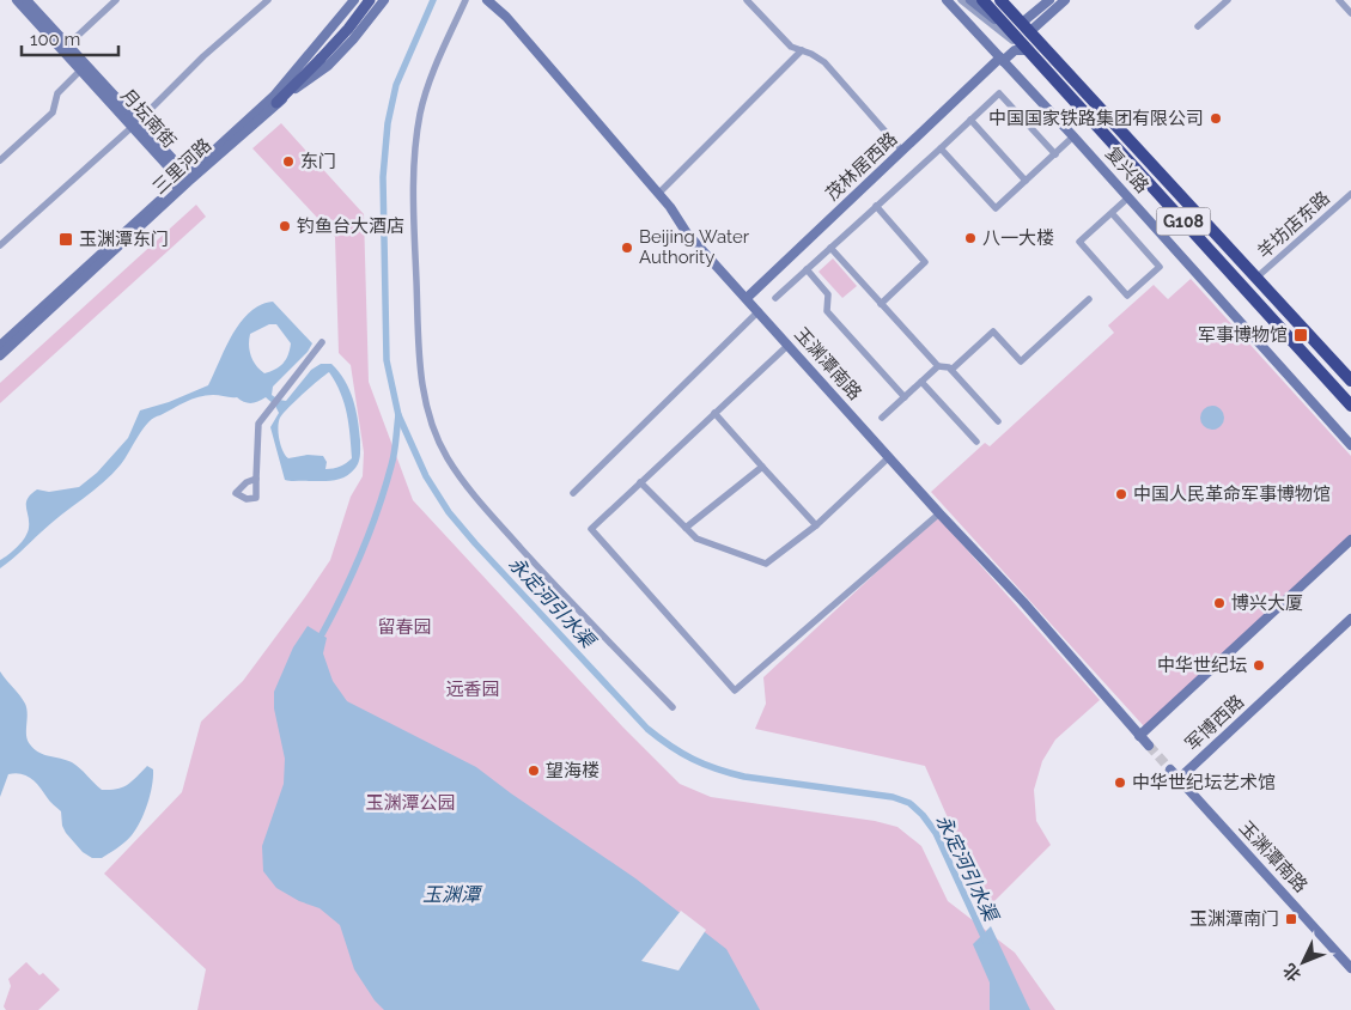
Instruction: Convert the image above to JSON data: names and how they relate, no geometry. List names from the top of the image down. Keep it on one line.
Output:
{"streets":{"highway":["复兴路","G108"],"street":["月坛南街","三里河路","茂林居西路","羊坊店东路","玉渊潭南路","军博西路"]},"crossings":[["月坛南街","三里河路"],["茂林居西路","复兴路"],["茂林居西路","玉渊潭南路"],["复兴路","羊坊店东路"],["玉渊潭南路","军博西路"]],"water":["永定河引水渠","玉渊潭"],"parks":["留春园","远香园","玉渊潭公园"],"places":{"other":["中国国家铁路集团有限公司","东门","钓鱼台大酒店","八一大楼","Beijing Water Authority","中国人民革命军事博物馆","博兴大厦","中华世纪坛","望海楼","中华世纪坛艺术馆"],"transit":["玉渊潭东门","军事博物馆","玉渊潭南门"]},"scale_bar":"100 m","north":"bottom left"}
